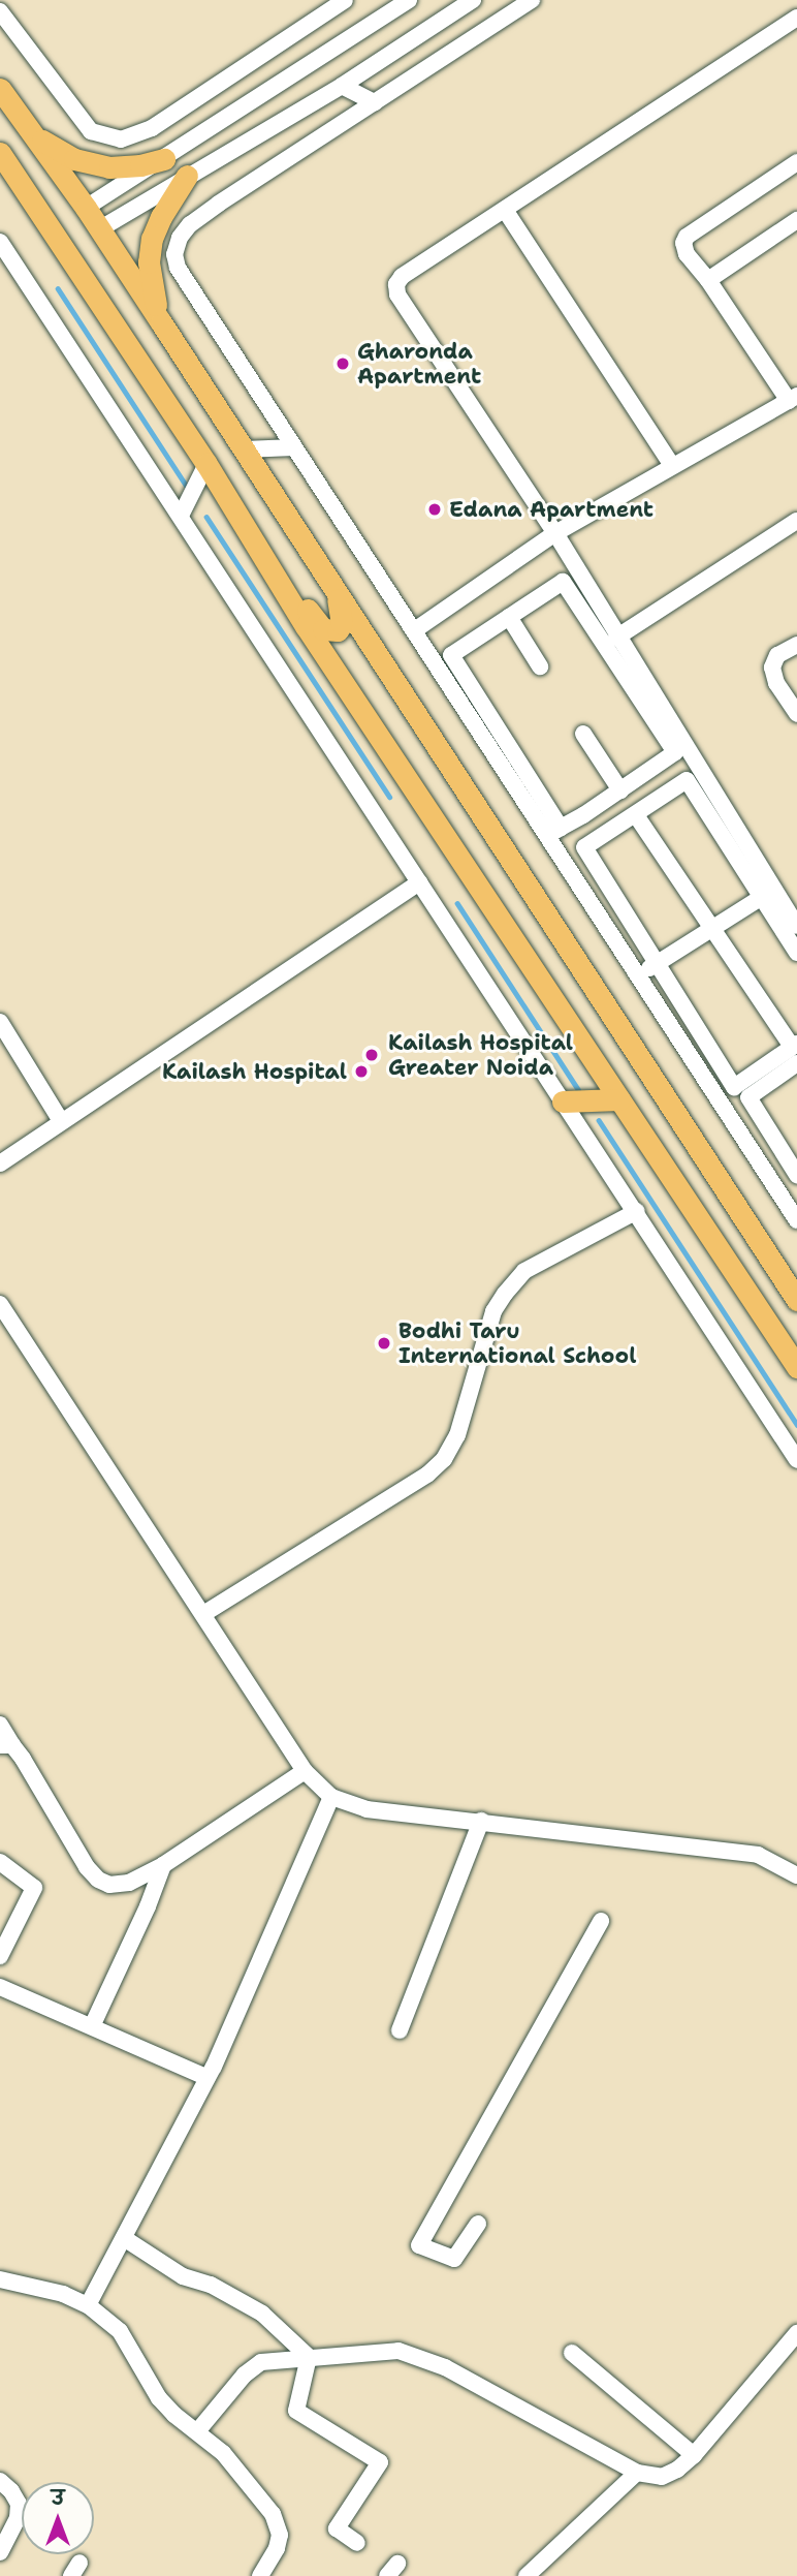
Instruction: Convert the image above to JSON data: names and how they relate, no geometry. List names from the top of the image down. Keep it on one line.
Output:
{"places":["Gharonda Apartment","Edana Apartment","Kailash Hospital Greater Noida","Kailash Hospital","Bodhi Taru International School"],"north":"top"}
